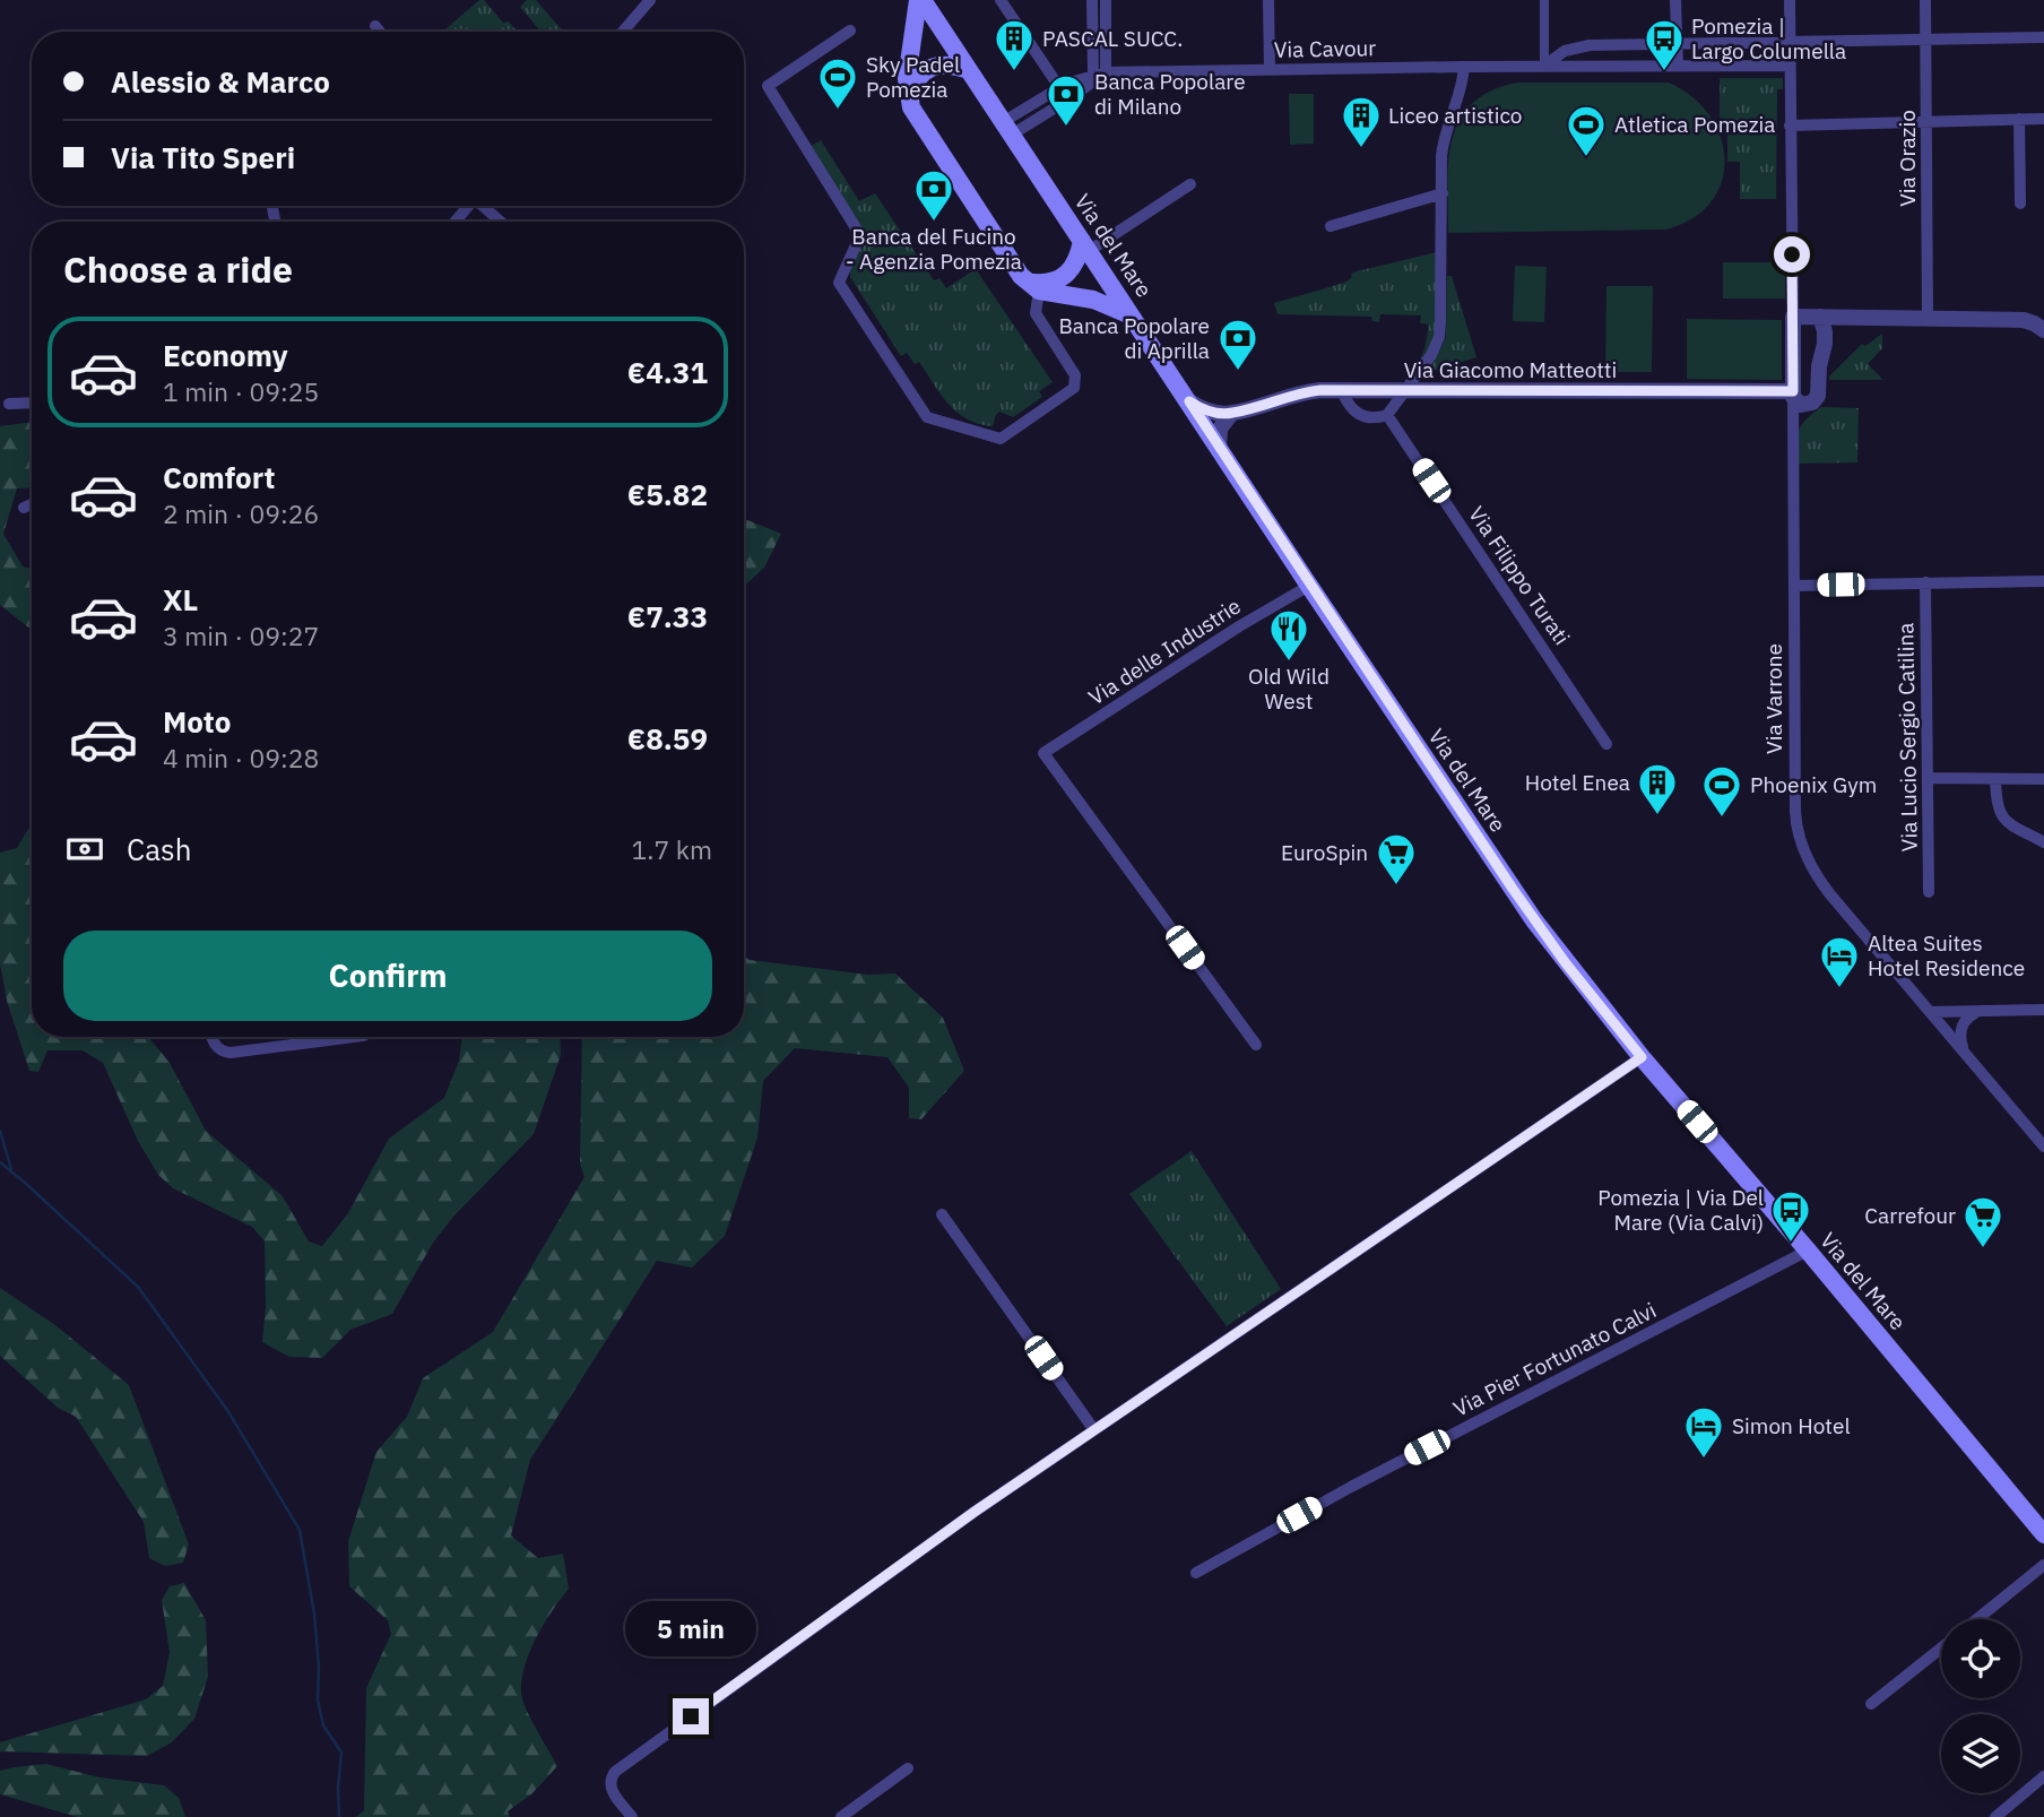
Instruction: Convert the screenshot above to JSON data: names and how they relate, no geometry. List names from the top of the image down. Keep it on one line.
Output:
{"streets":{"main road":["Via del Mare"],"street":["Via Cavour","Via Orazio","Via Giacomo Matteotti","Via Filippo Turati","Via delle Industrie","Via Varrone","Via Lucio Sergio Catilina","Via Pier Fortunato Calvi"]},"crossings":[["Via Cavour","Via del Mare"],["Via Cavour","Via Varrone"],["Via del Mare","Via delle Industrie"],["Via del Mare","Via Pier Fortunato Calvi"],["Via Giacomo Matteotti","Via Varrone"]],"places":{"building":["PASCAL SUCC.","Liceo artistico","Hotel Enea"],"bus stop":["Pomezia | Largo Columella","Pomezia | Via Del Mare (Via Calvi)"],"sports":["Sky Padel Pomezia","Atletica Pomezia","Phoenix Gym"],"bank":["Banca Popolare di Milano","Banca del Fucino - Agenzia Pomezia","Banca Popolare di Aprilla"],"restaurant":["Old Wild West"],"supermarket":["EuroSpin","Carrefour"],"hotel":["Altea Suites Hotel Residence","Simon Hotel"]},"page":{"banner":["Alessio & Marco","Via Tito Speri"],"heading":"Choose a ride","list":[{"name":"Economy","note":"1 min · 09:25","value":"€4.31"},{"name":"Comfort","note":"2 min · 09:26","value":"€5.82"},{"name":"XL","note":"3 min · 09:27","value":"€7.33"},{"name":"Moto","note":"4 min · 09:28","value":"€8.59"}],"pay":["Cash","1.7 km"],"buttons":"Confirm","bubble":"5 min"}}
